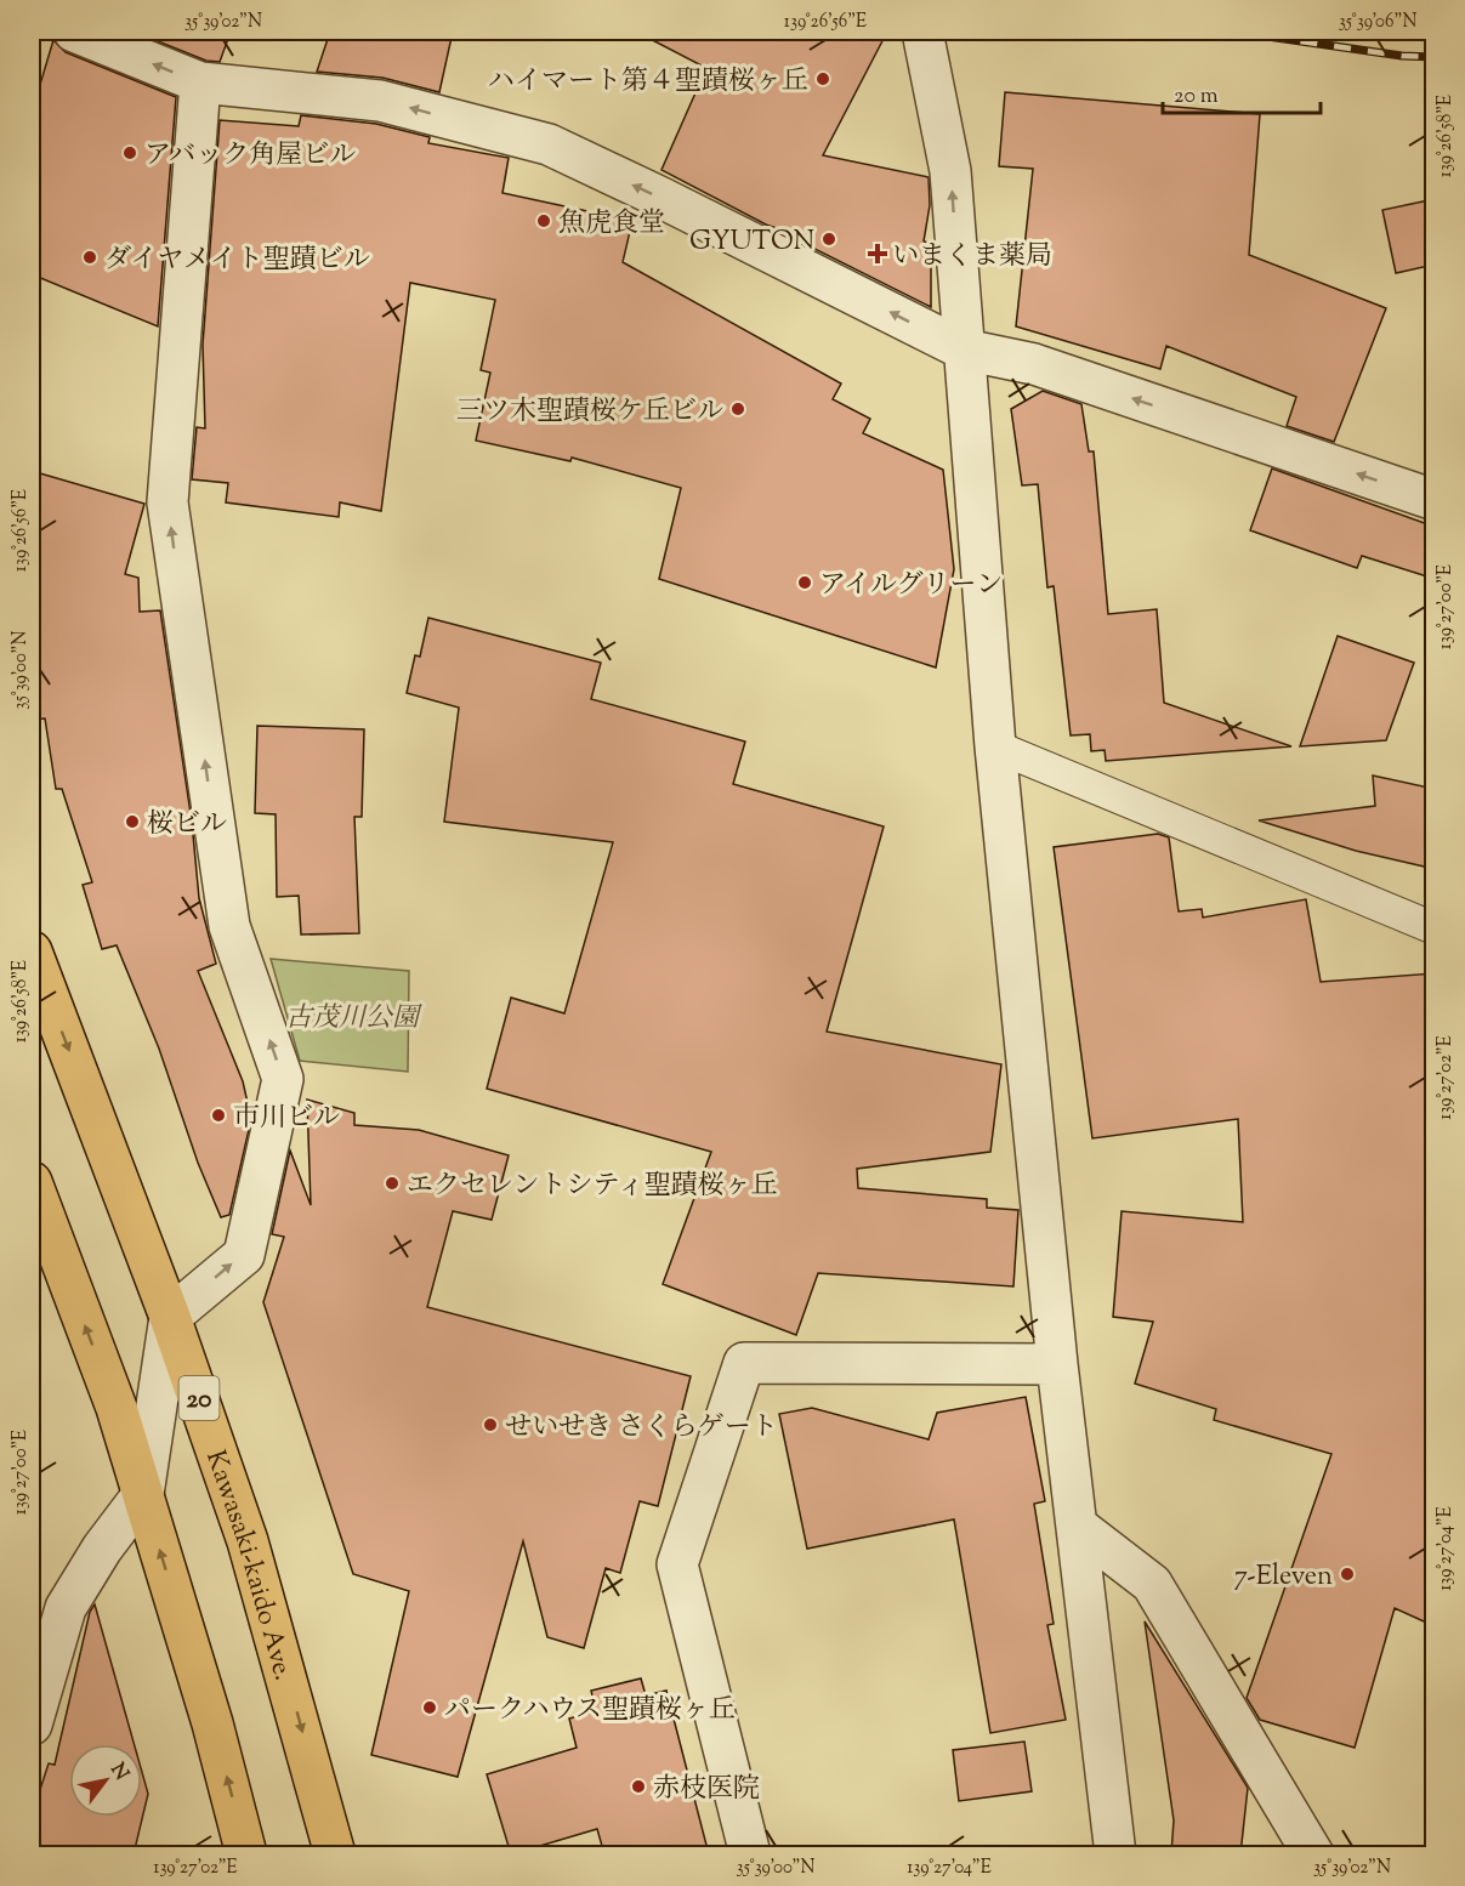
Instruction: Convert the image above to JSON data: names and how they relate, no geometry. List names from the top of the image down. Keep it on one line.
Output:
{"streets":{"main road":["20","Kawasaki-kaido Ave."]},"parks":["古茂川公園"],"places":{"other":["ハイマート第４聖蹟桜ヶ丘","アバック角屋ビル","魚虎食堂","GYUTON","ダイヤメイト聖蹟ビル","三ツ木聖蹟桜ケ丘ビル","アイルグリーン","桜ビル","市川ビル","エクセレントシティ聖蹟桜ヶ丘","せいせき さくらゲート","7-Eleven","パークハウス聖蹟桜ヶ丘","赤枝医院"],"health":["いまくま薬局"]},"scale_bar":"20 m","north":"top right","coordinates":["35°39'02\"N","139°26'56\"E","35°39'06\"N","139°26'58\"E","139°27'00\"E","35°39'00\"N","139°27'02\"E","139°27'04\"E"]}
